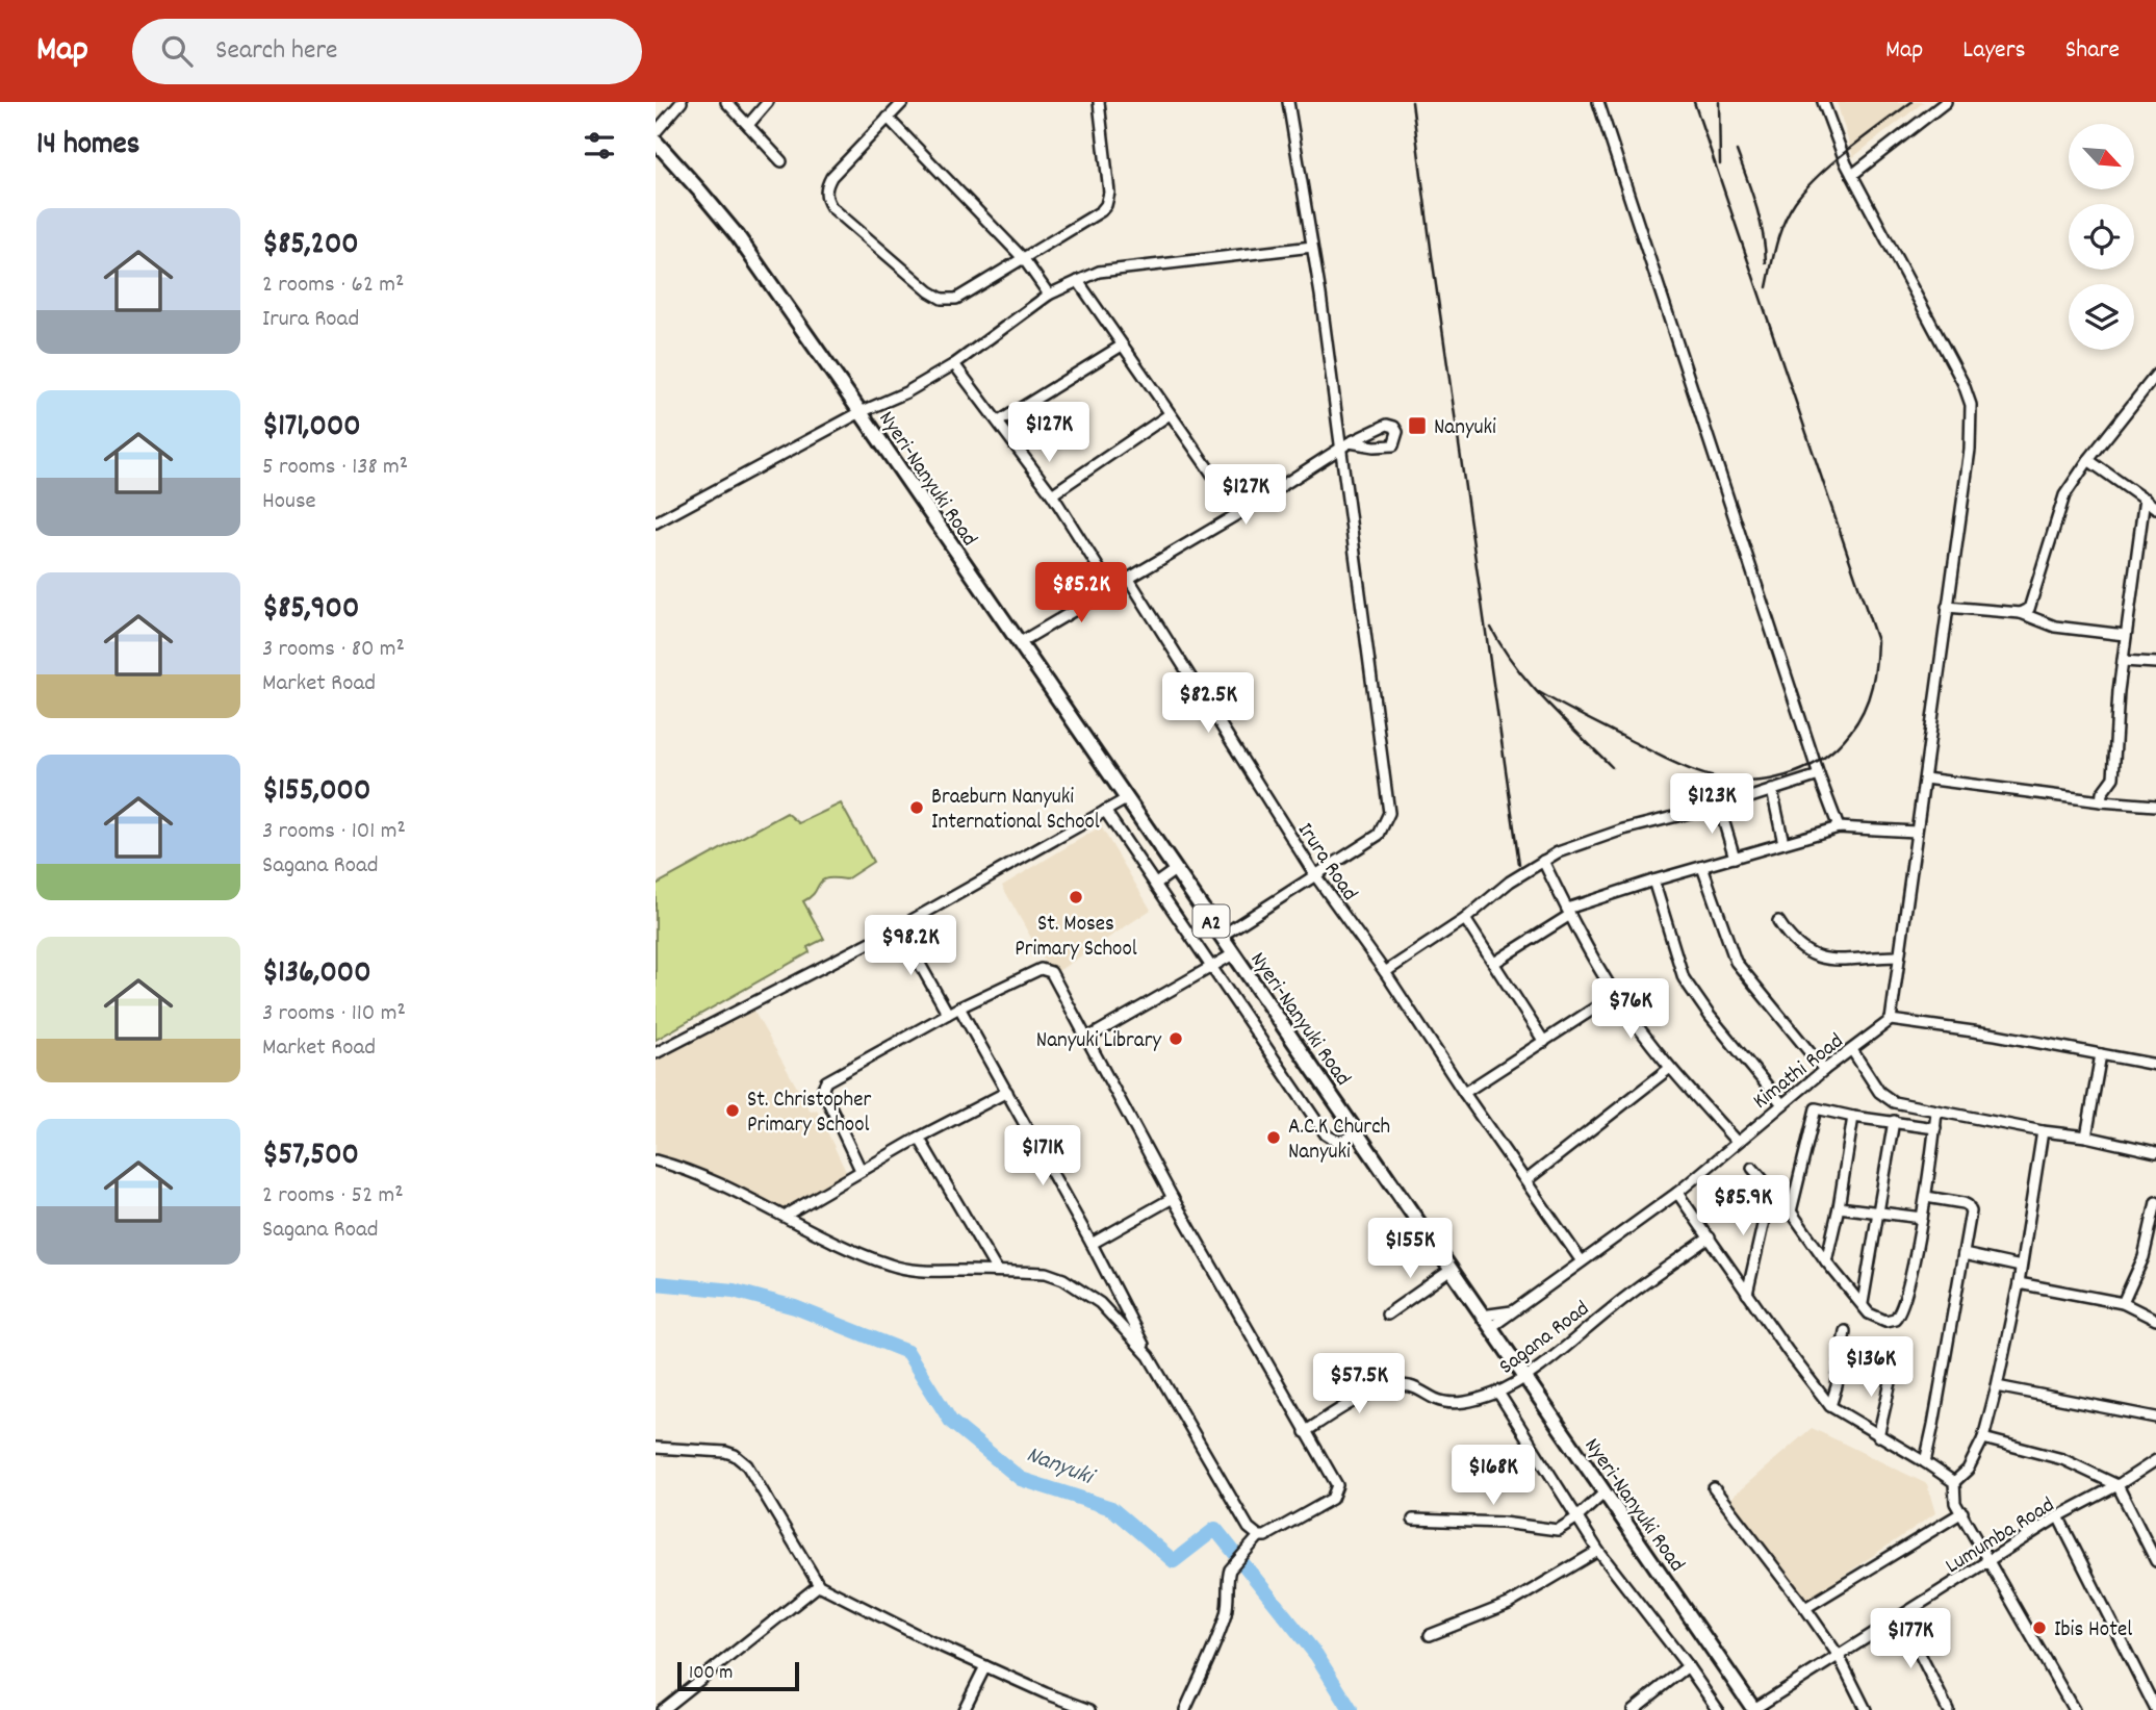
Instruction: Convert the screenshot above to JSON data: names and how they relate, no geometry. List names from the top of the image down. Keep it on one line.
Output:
{"streets":{"highway":["Nyeri-Nanyuki Road","A2"],"street":["Irura Road","Kimathi Road","Sagana Road","Lumumba Road"]},"crossings":[["Nyeri-Nanyuki Road","Kimathi Road"],["Nyeri-Nanyuki Road","Sagana Road"],["Nyeri-Nanyuki Road","Lumumba Road"],["Irura Road","Kimathi Road"]],"water":["Nanyuki"],"places":{"transit":["Nanyuki"],"other":["Braeburn Nanyuki International School","St. Moses Primary School","Nanyuki Library","St. Christopher Primary School","A.C.K Church Nanyuki","Ibis Hotel"]},"scale_bar":"100 m","north":"bottom right","page":{"header":"Map","search":"Search here","nav":["Map","Layers","Share"],"heading":"14 homes","list":[{"name":"$85,200","note":"2 rooms · 62 m² · Irura Road"},{"name":"$171,000","note":"5 rooms · 138 m² · House"},{"name":"$85,900","note":"3 rooms · 80 m² · Market Road"},{"name":"$155,000","note":"3 rooms · 101 m² · Sagana Road"},{"name":"$136,000","note":"3 rooms · 110 m² · Market Road"},{"name":"$57,500","note":"2 rooms · 52 m² · Sagana Road"}],"price":["$127K","$127K","$85.2K","$82.5K","$123K","$98.2K","$76K","$171K","$85.9K","$155K","$136K","$57.5K","$168K","$177K"],"scale":"100 m"}}
